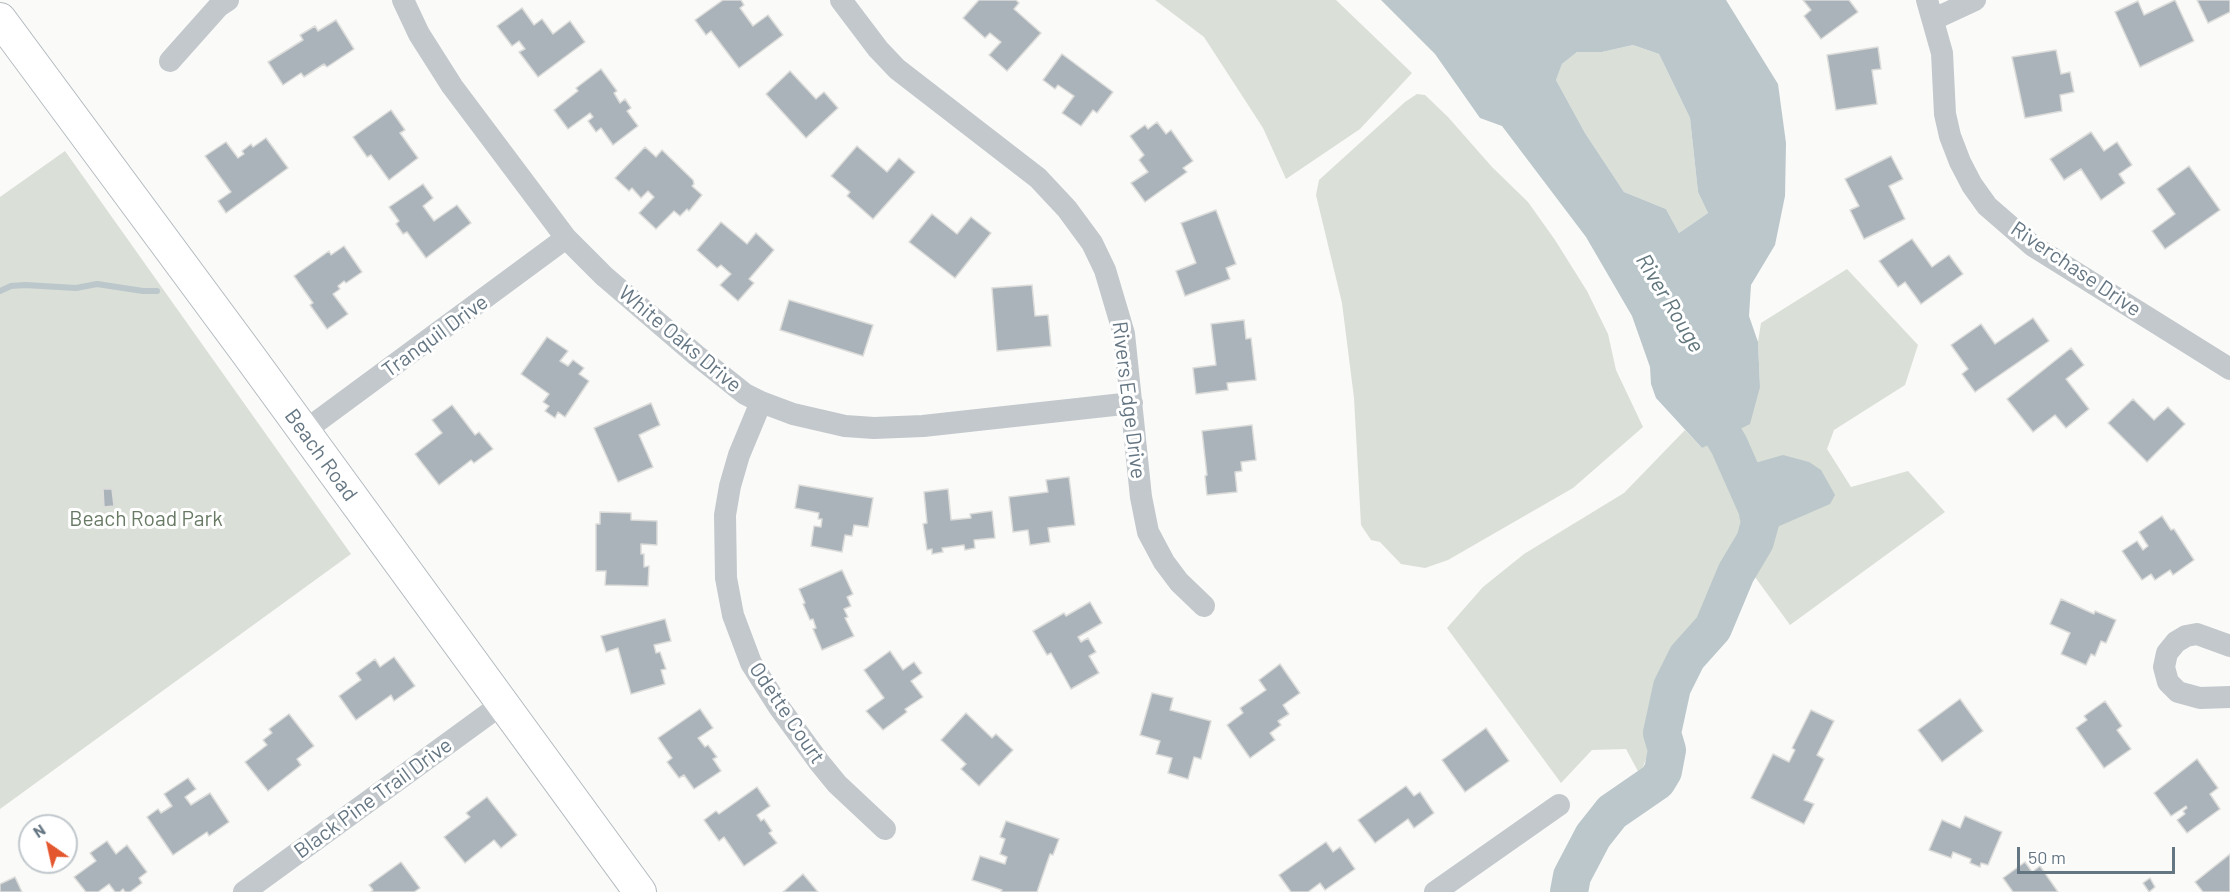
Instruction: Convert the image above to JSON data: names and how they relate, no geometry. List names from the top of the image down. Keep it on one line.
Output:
{"streets":{"street":["Riverchase Drive","Tranquil Drive","White Oaks Drive","Rivers Edge Drive","Beach Road","Odette Court","Black Pine Trail Drive"]},"crossings":[["Tranquil Drive","White Oaks Drive"],["Tranquil Drive","Beach Road"],["White Oaks Drive","Rivers Edge Drive"],["White Oaks Drive","Odette Court"],["Beach Road","Black Pine Trail Drive"]],"water":["River Rouge"],"parks":["Beach Road Park"],"scale_bar":"50 m","north":"top left"}
